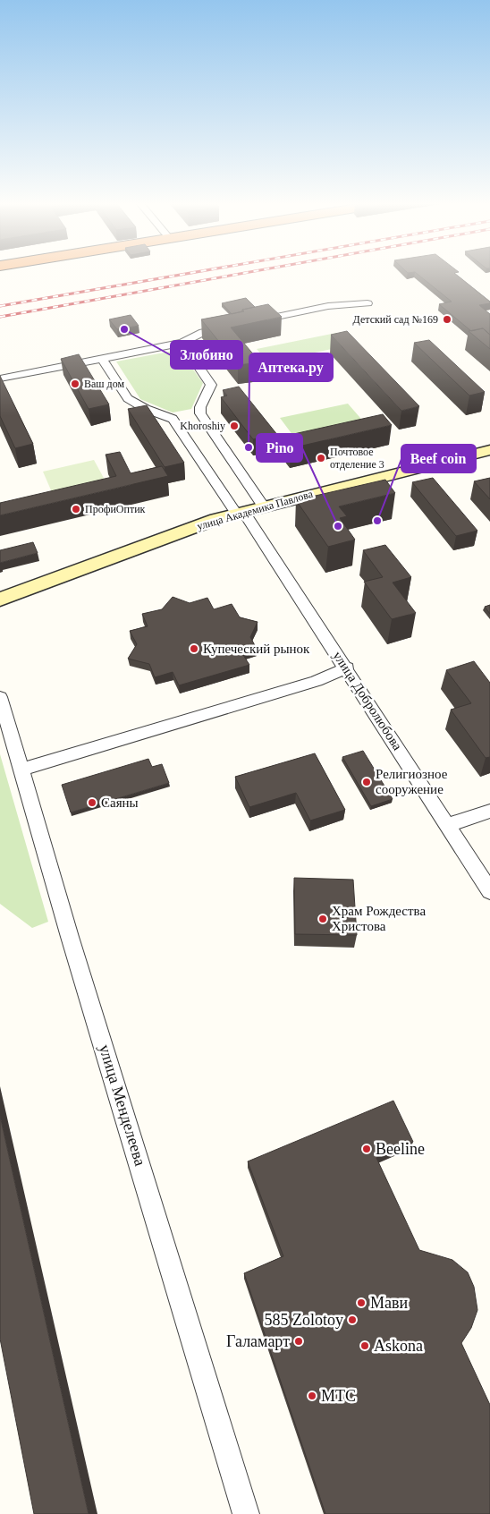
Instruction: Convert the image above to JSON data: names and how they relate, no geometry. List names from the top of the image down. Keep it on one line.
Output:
{"streets":{"main road":["улица Академика Павлова"],"street":["улица Добролюбова","улица Менделеева"]},"crossings":[["улица Академика Павлова","улица Добролюбова"]],"places":["Детский сад №169","Злобино","Ваш дом","Khoroshiy","Аптека.ру","Почтовое отделение 3","ПрофиОптик","Beef coin","Pino","Купеческий рынок","Религиозное сооружение","Саяны","Храм Рождества Христова","Beeline","Мави","585 Zolotoy","Галамарт","Askona","МТС"]}
